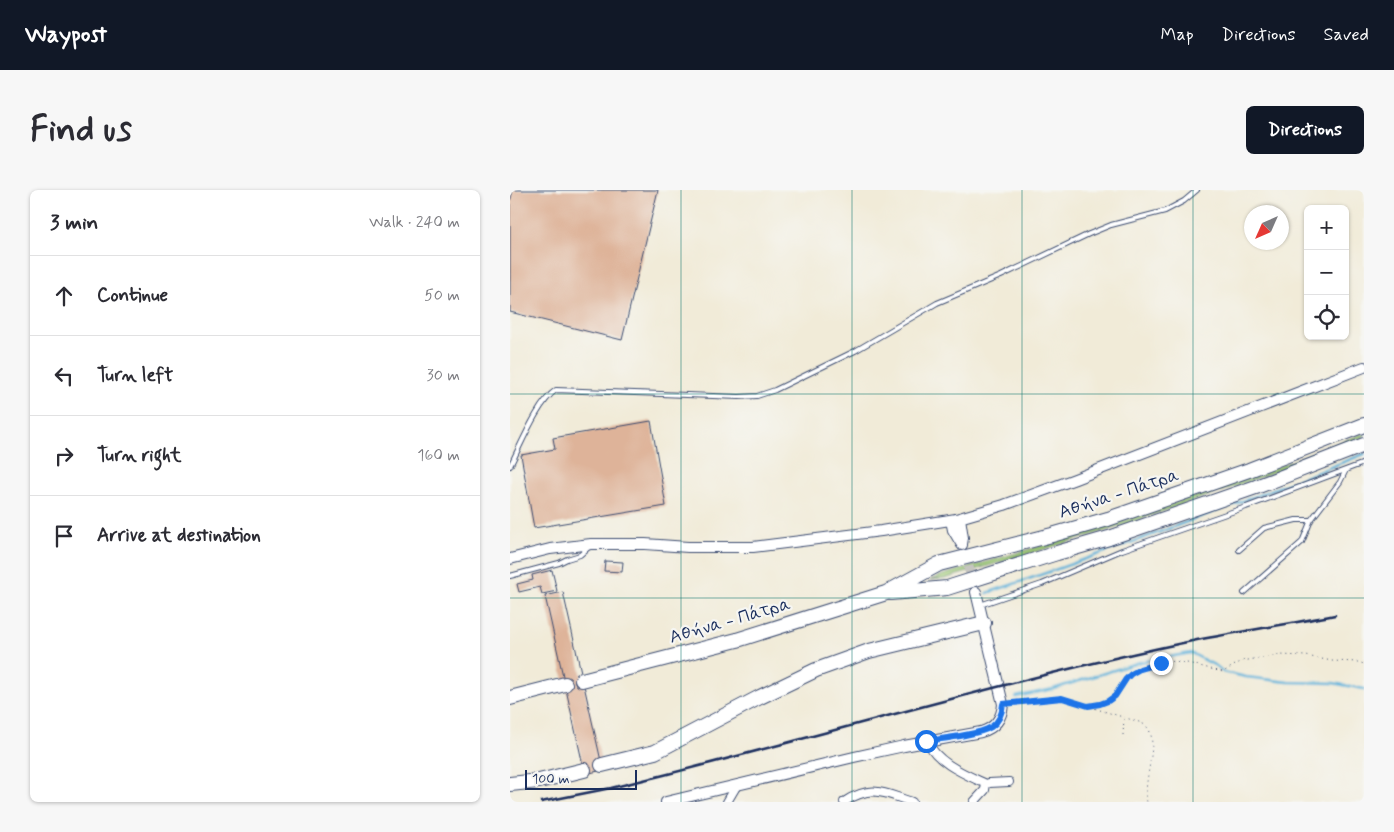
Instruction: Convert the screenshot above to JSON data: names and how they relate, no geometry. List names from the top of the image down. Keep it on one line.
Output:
{"streets":{"highway":["Αθήνα - Πάτρα"]},"scale_bar":"100 m","north":"bottom left","page":{"header":"Waypost","nav":["Map","Directions","Saved"],"buttons":"Directions","title":"Find us","heading":["3 min","Walk · 240 m"],"map_buttons":["+","−"],"list":[["Continue","50 m"],["Turn left","30 m"],["Turn right","160 m"],"Arrive at destination"],"scale":"100 m"}}
